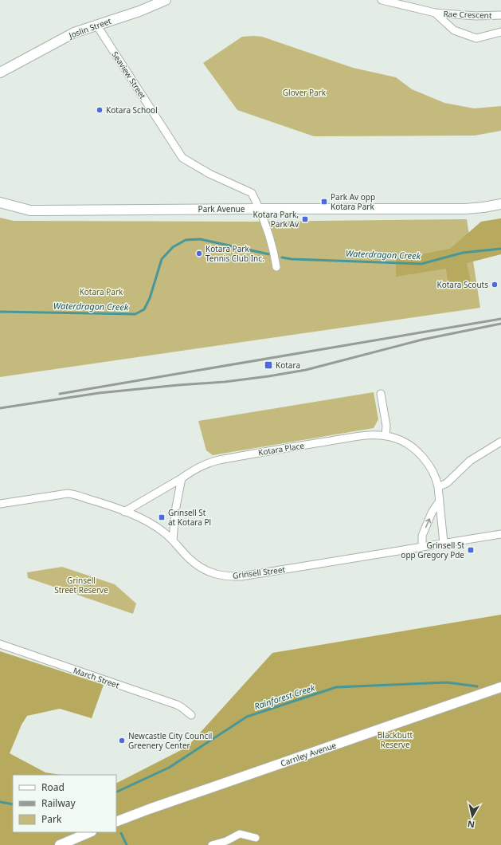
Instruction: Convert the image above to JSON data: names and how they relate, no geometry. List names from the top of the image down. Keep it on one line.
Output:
{"streets":{"main road":["Joslin Street","Park Avenue","Carnley Avenue"],"street":["Rae Crescent","Seaview Street","Kotara Place","Grinsell Street","March Street"]},"crossings":[["Joslin Street","Seaview Street"],["Seaview Street","Park Avenue"],["Kotara Place","Grinsell Street"]],"water":["Waterdragon Creek","Rainforest Creek"],"parks":["Glover Park","Kotara Park","Grinsell Street Reserve","Blackbutt Reserve"],"places":{"other":["Kotara School","Kotara Park Tennis Club Inc.","Kotara Scouts","Newcastle City Council Greenery Center"],"transit":["Park Av opp Kotara Park","Kotara Park, Park Av","Kotara","Grinsell St at Kotara Pl","Grinsell St opp Gregory Pde"]},"legend":["Road","Railway","Park"],"north":"bottom"}
